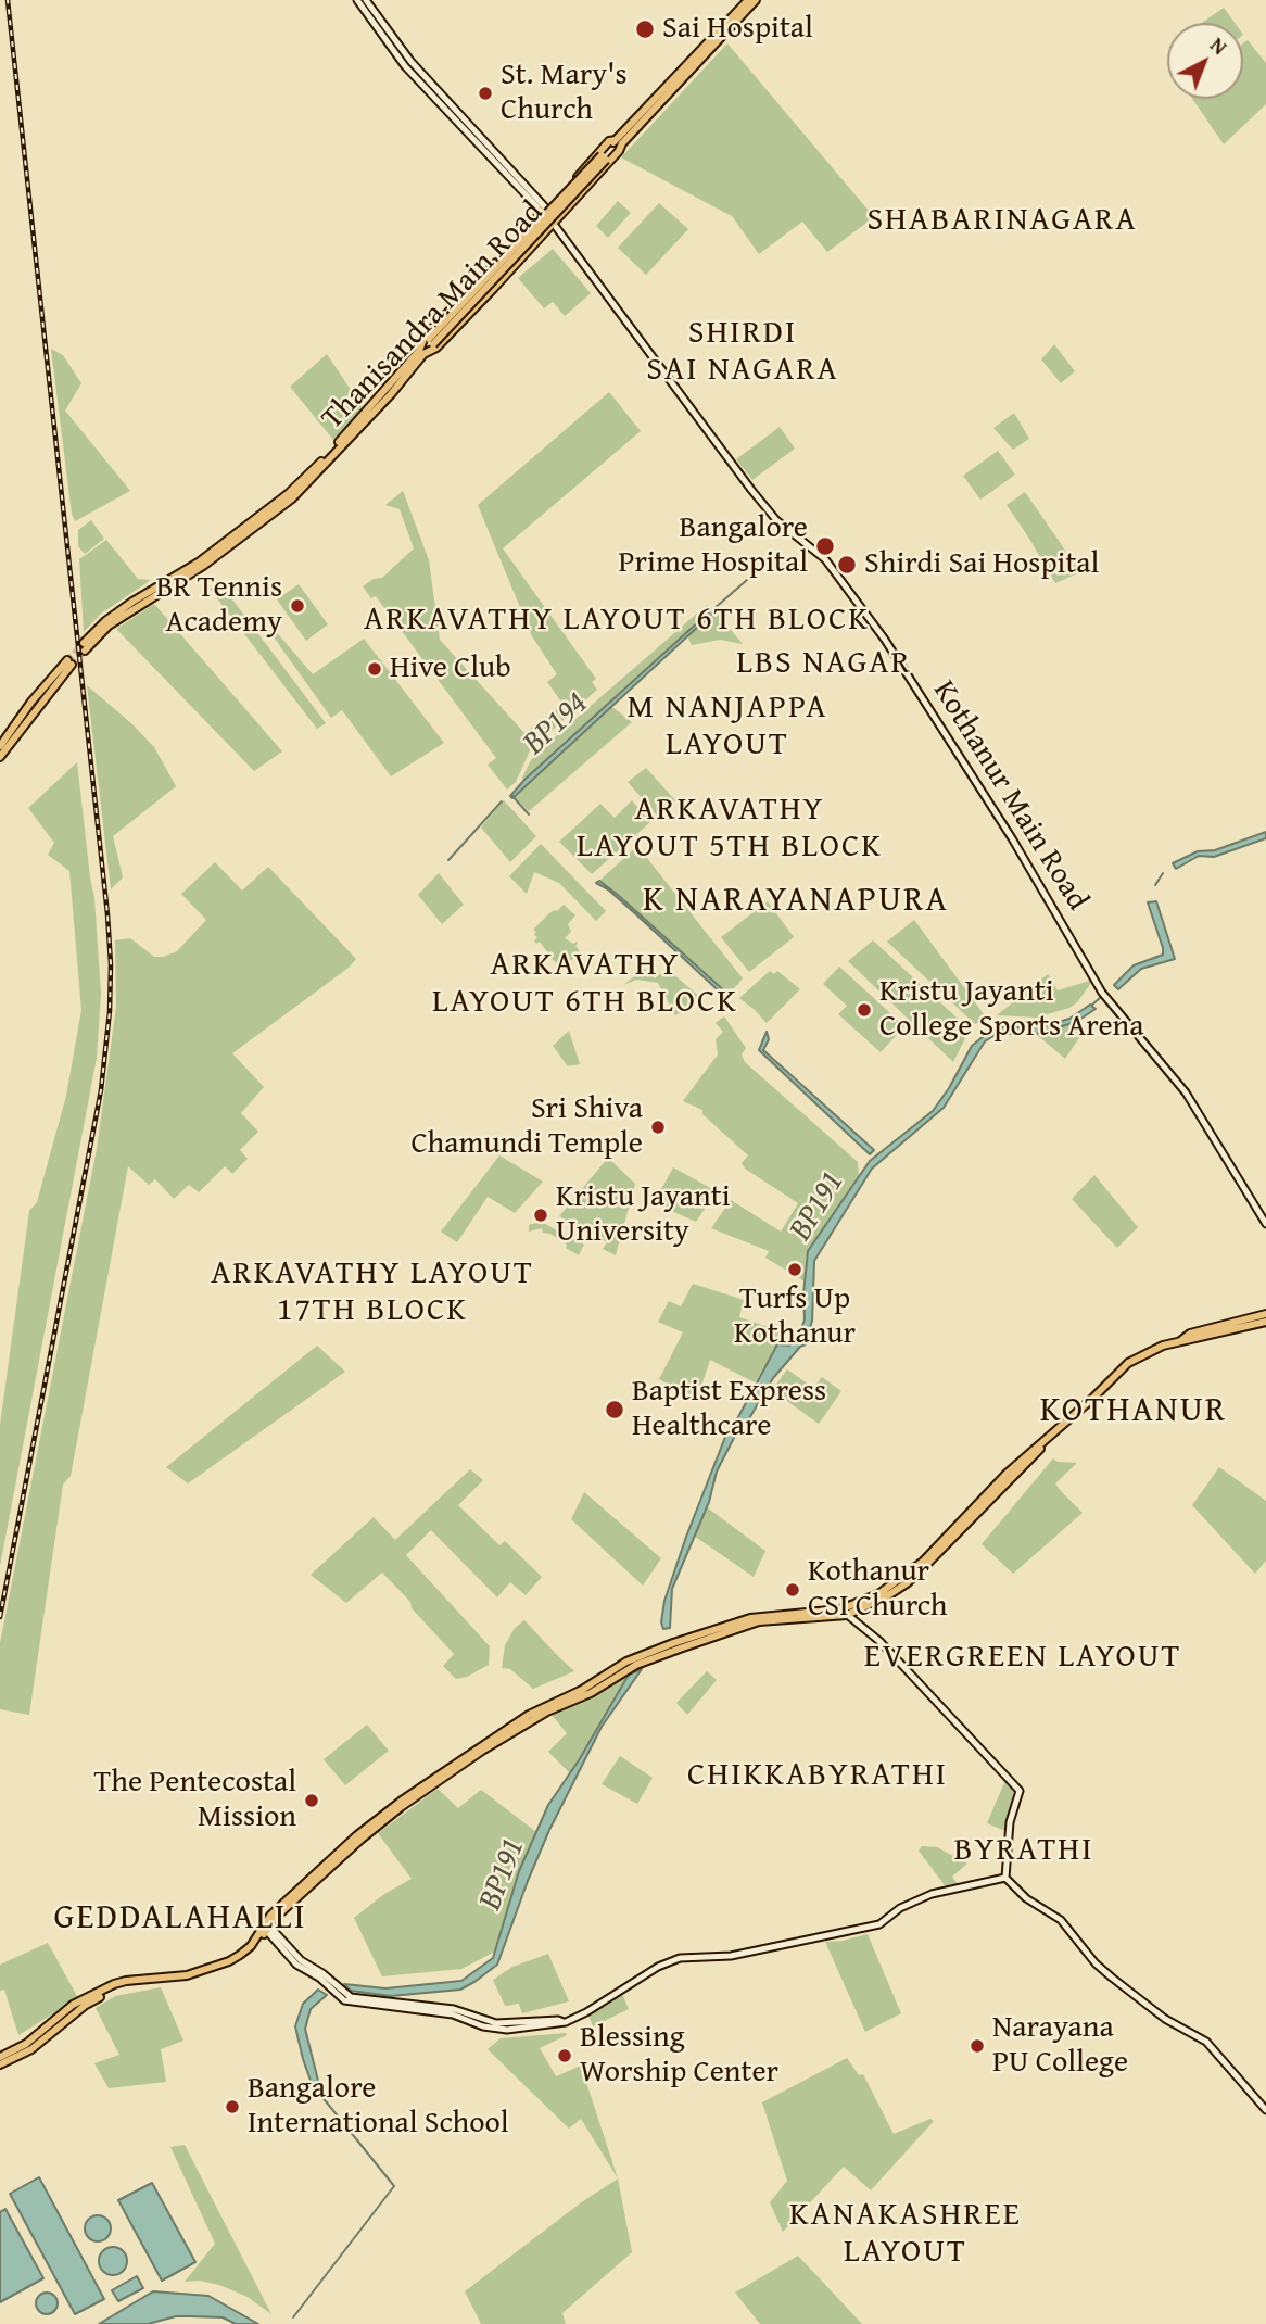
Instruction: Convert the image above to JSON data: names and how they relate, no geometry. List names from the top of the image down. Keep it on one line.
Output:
{"streets":{"main road":["Thanisandra Main Road","Kothanur Main Road"]},"crossings":[["Thanisandra Main Road","Kothanur Main Road"]],"districts":["SHABARINAGARA","SHIRDI SAI NAGARA","ARKAVATHY LAYOUT 6TH BLOCK","LBS NAGAR","M NANJAPPA LAYOUT","ARKAVATHY LAYOUT 5TH BLOCK","K NARAYANAPURA","ARKAVATHY LAYOUT 6TH BLOCK","ARKAVATHY LAYOUT 17TH BLOCK","KOTHANUR","EVERGREEN LAYOUT","CHIKKABYRATHI","BYRATHI","GEDDALAHALLI","KANAKASHREE LAYOUT"],"water":["BP194","BP191"],"places":["Sai Hospital","St. Mary's Church","Bangalore Prime Hospital","Shirdi Sai Hospital","BR Tennis Academy","Hive Club","Kristu Jayanti College Sports Arena","Sri Shiva Chamundi Temple","Kristu Jayanti University","Turfs Up Kothanur","Baptist Express Healthcare","Kothanur CSI Church","The Pentecostal Mission","Narayana PU College","Blessing Worship Center","Bangalore International School"],"north":"top right"}
